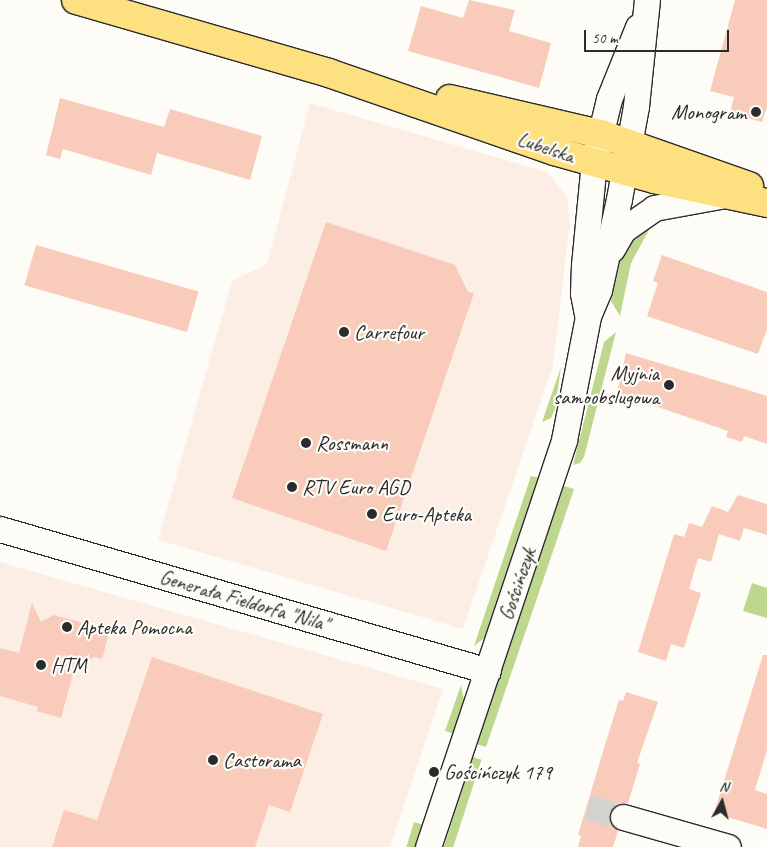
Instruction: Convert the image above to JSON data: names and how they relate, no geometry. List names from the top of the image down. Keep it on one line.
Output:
{"streets":{"main road":["Lubelska"],"street":["Gościńczyk","Generała Fieldorfa \"Nila\""]},"crossings":[["Lubelska","Gościńczyk"],["Gościńczyk","Generała Fieldorfa \"Nila\""]],"places":["Monogram","Carrefour","Myjnia samoobslugowa","Rossmann","RTV Euro AGD","Euro-Apteka","Apteka Pomocna","HTM","Castorama","Gościńczyk 179"],"scale_bar":"50 m","north":"top"}
